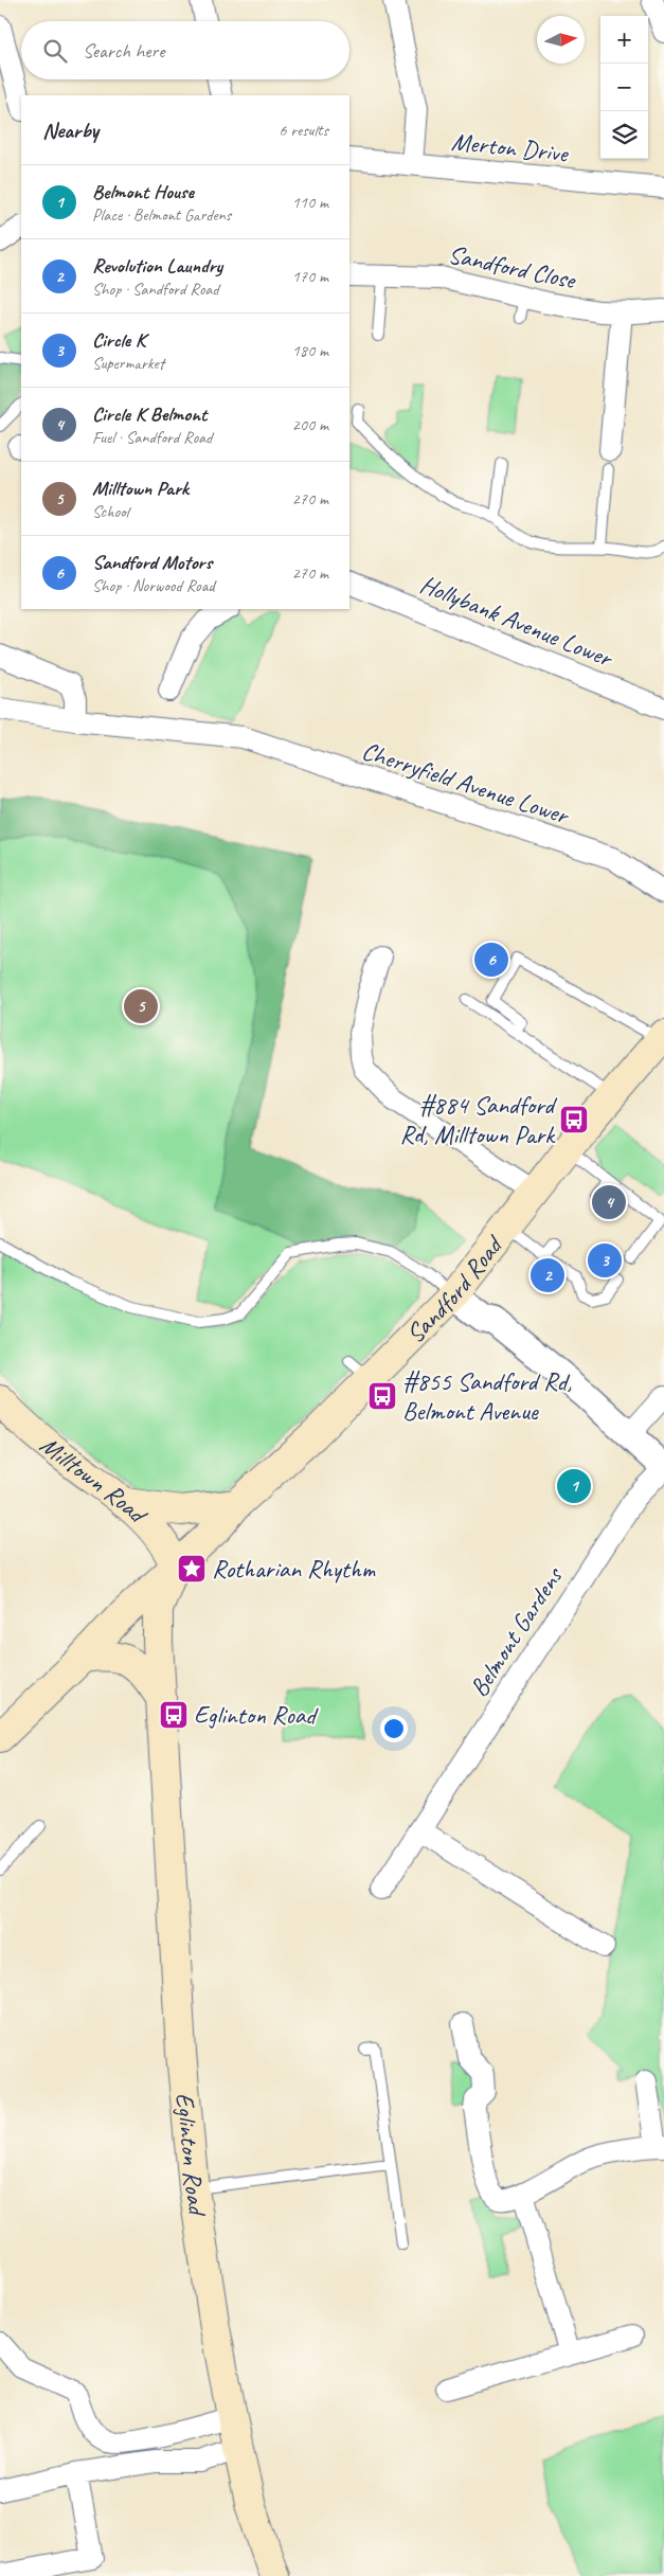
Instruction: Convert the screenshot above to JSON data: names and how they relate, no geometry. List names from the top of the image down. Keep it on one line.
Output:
{"streets":{"main road":["Sandford Road","Milltown Road","Eglinton Road"],"street":["Merton Drive","Sandford Close","Hollybank Avenue Lower","Cherryfield Avenue Lower","Belmont Gardens"]},"crossings":[["Sandford Road","Milltown Road"],["Sandford Road","Eglinton Road"],["Milltown Road","Eglinton Road"]],"places":{"bus stop":["#884 Sandford Rd, Milltown Park","#855 Sandford Rd, Belmont Avenue","Eglinton Road"],"place":["Rotharian Rhythm"]},"north":"right","page":{"map_buttons":["+","−"],"search":"Search here","heading":["Nearby","6 results"],"list":[{"mark":"1","name":"Belmont House","note":"Place · Belmont Gardens","value":"110 m"},{"mark":"2","name":"Revolution Laundry","note":"Shop · Sandford Road","value":"170 m"},{"mark":"3","name":"Circle K","note":"Supermarket","value":"180 m"},{"mark":"4","name":"Circle K Belmont","note":"Fuel · Sandford Road","value":"200 m"},{"mark":"5","name":"Milltown Park","note":"School","value":"270 m"},{"mark":"6","name":"Sandford Motors","note":"Shop · Norwood Road","value":"270 m"}],"pins":["6","5","4","3","2","1"]}}
